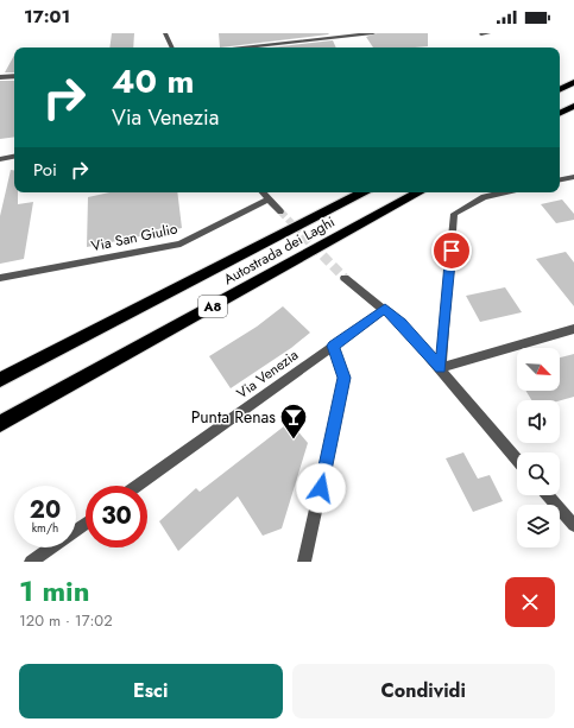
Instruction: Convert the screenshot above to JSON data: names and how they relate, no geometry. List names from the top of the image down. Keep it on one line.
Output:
{"streets":{"highway":["Autostrada dei Laghi","A8"],"street":["Via San Giulio","Via Venezia"]},"places":{"bar":["Punta Renas"]},"north":"bottom right","page":{"status":"17:01","turn":["40 m","Via Venezia"],"then":"Poi","speed":"20 km/h","limit":"30","heading":["1 min","120 m · 17:02"],"buttons":["Esci","Condividi"]}}
